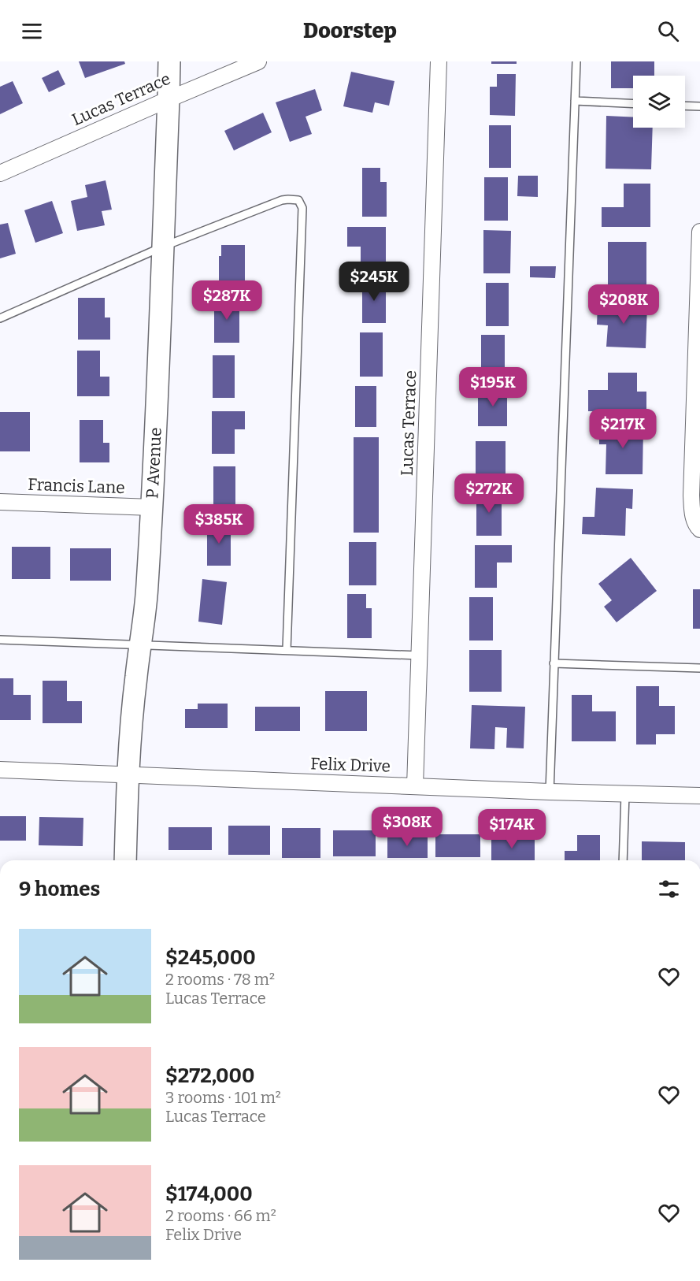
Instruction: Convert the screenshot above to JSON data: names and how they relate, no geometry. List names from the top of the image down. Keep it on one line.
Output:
{"streets":{"street":["Lucas Terrace","P Avenue","Francis Lane","Felix Drive"]},"crossings":[["Lucas Terrace","P Avenue"],["Lucas Terrace","Felix Drive"],["P Avenue","Francis Lane"],["P Avenue","Felix Drive"]],"page":{"header":"Doorstep","price":["$245K","$287K","$208K","$195K","$217K","$272K","$385K","$308K","$174K"],"heading":"9 homes","list":[{"name":"$245,000","note":"2 rooms · 78 m² · Lucas Terrace"},{"name":"$272,000","note":"3 rooms · 101 m² · Lucas Terrace"},{"name":"$174,000","note":"2 rooms · 66 m² · Felix Drive"}]}}
